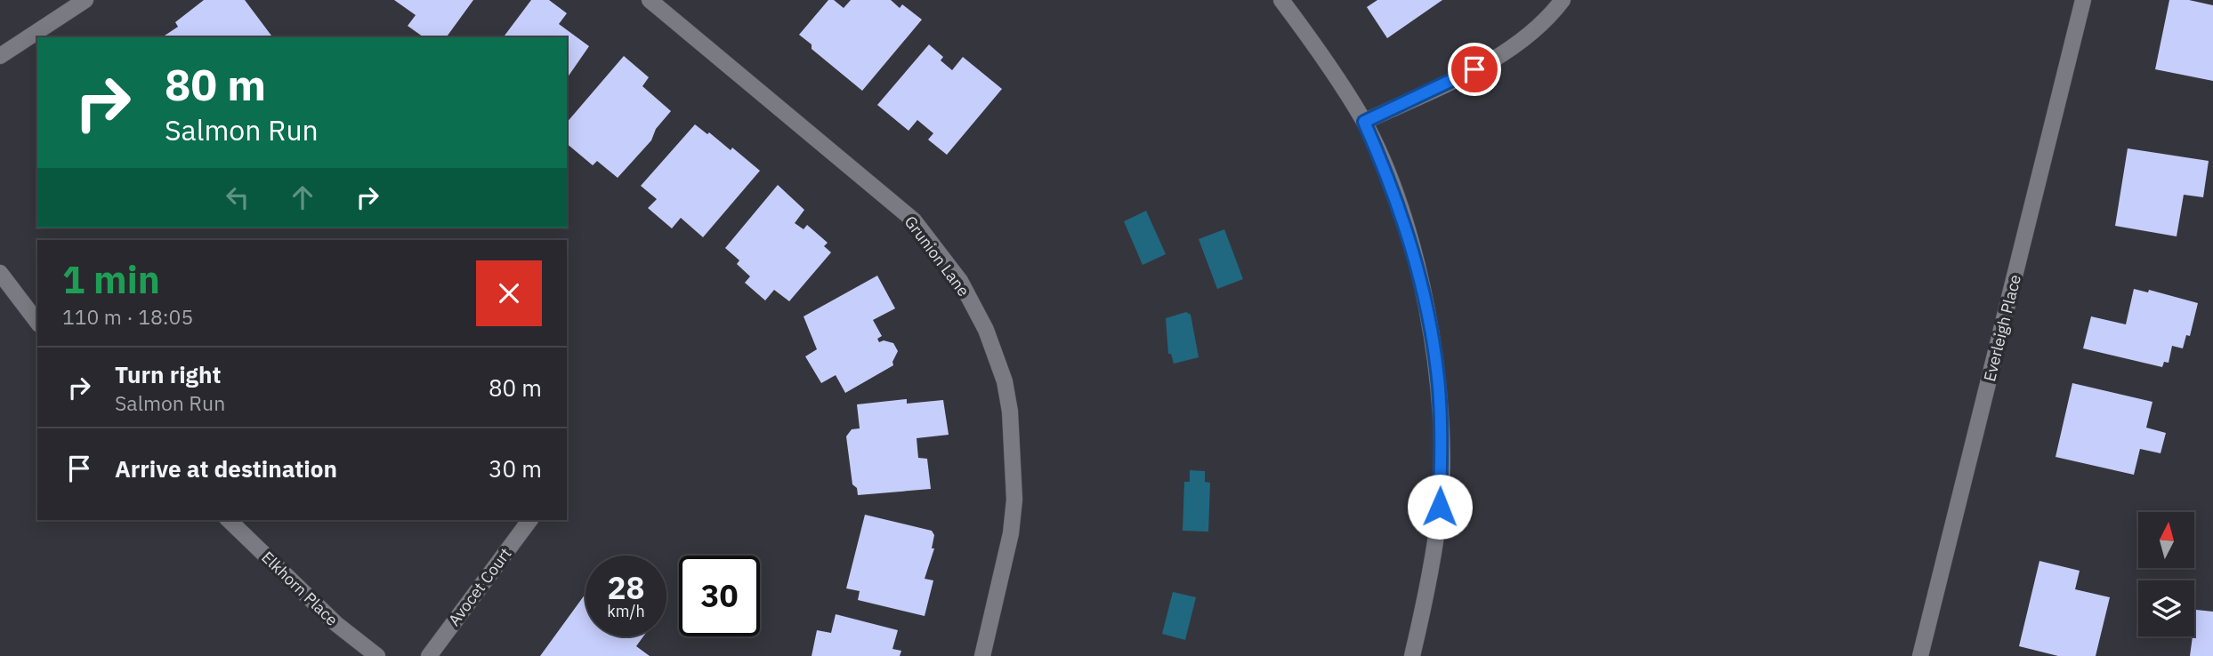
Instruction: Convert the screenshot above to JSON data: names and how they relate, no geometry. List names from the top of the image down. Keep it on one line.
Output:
{"streets":{"street":["Grunion Lane","Everleigh Place","Avocet Court","Elkhorn Place"]},"north":"top","page":{"turn":["80 m","Salmon Run"],"heading":["1 min","110 m · 18:05"],"list":[{"name":"Turn right","note":"Salmon Run","value":"80 m"},{"name":"Arrive at destination","value":"30 m"}],"speed":"28 km/h","limit":"30"}}
